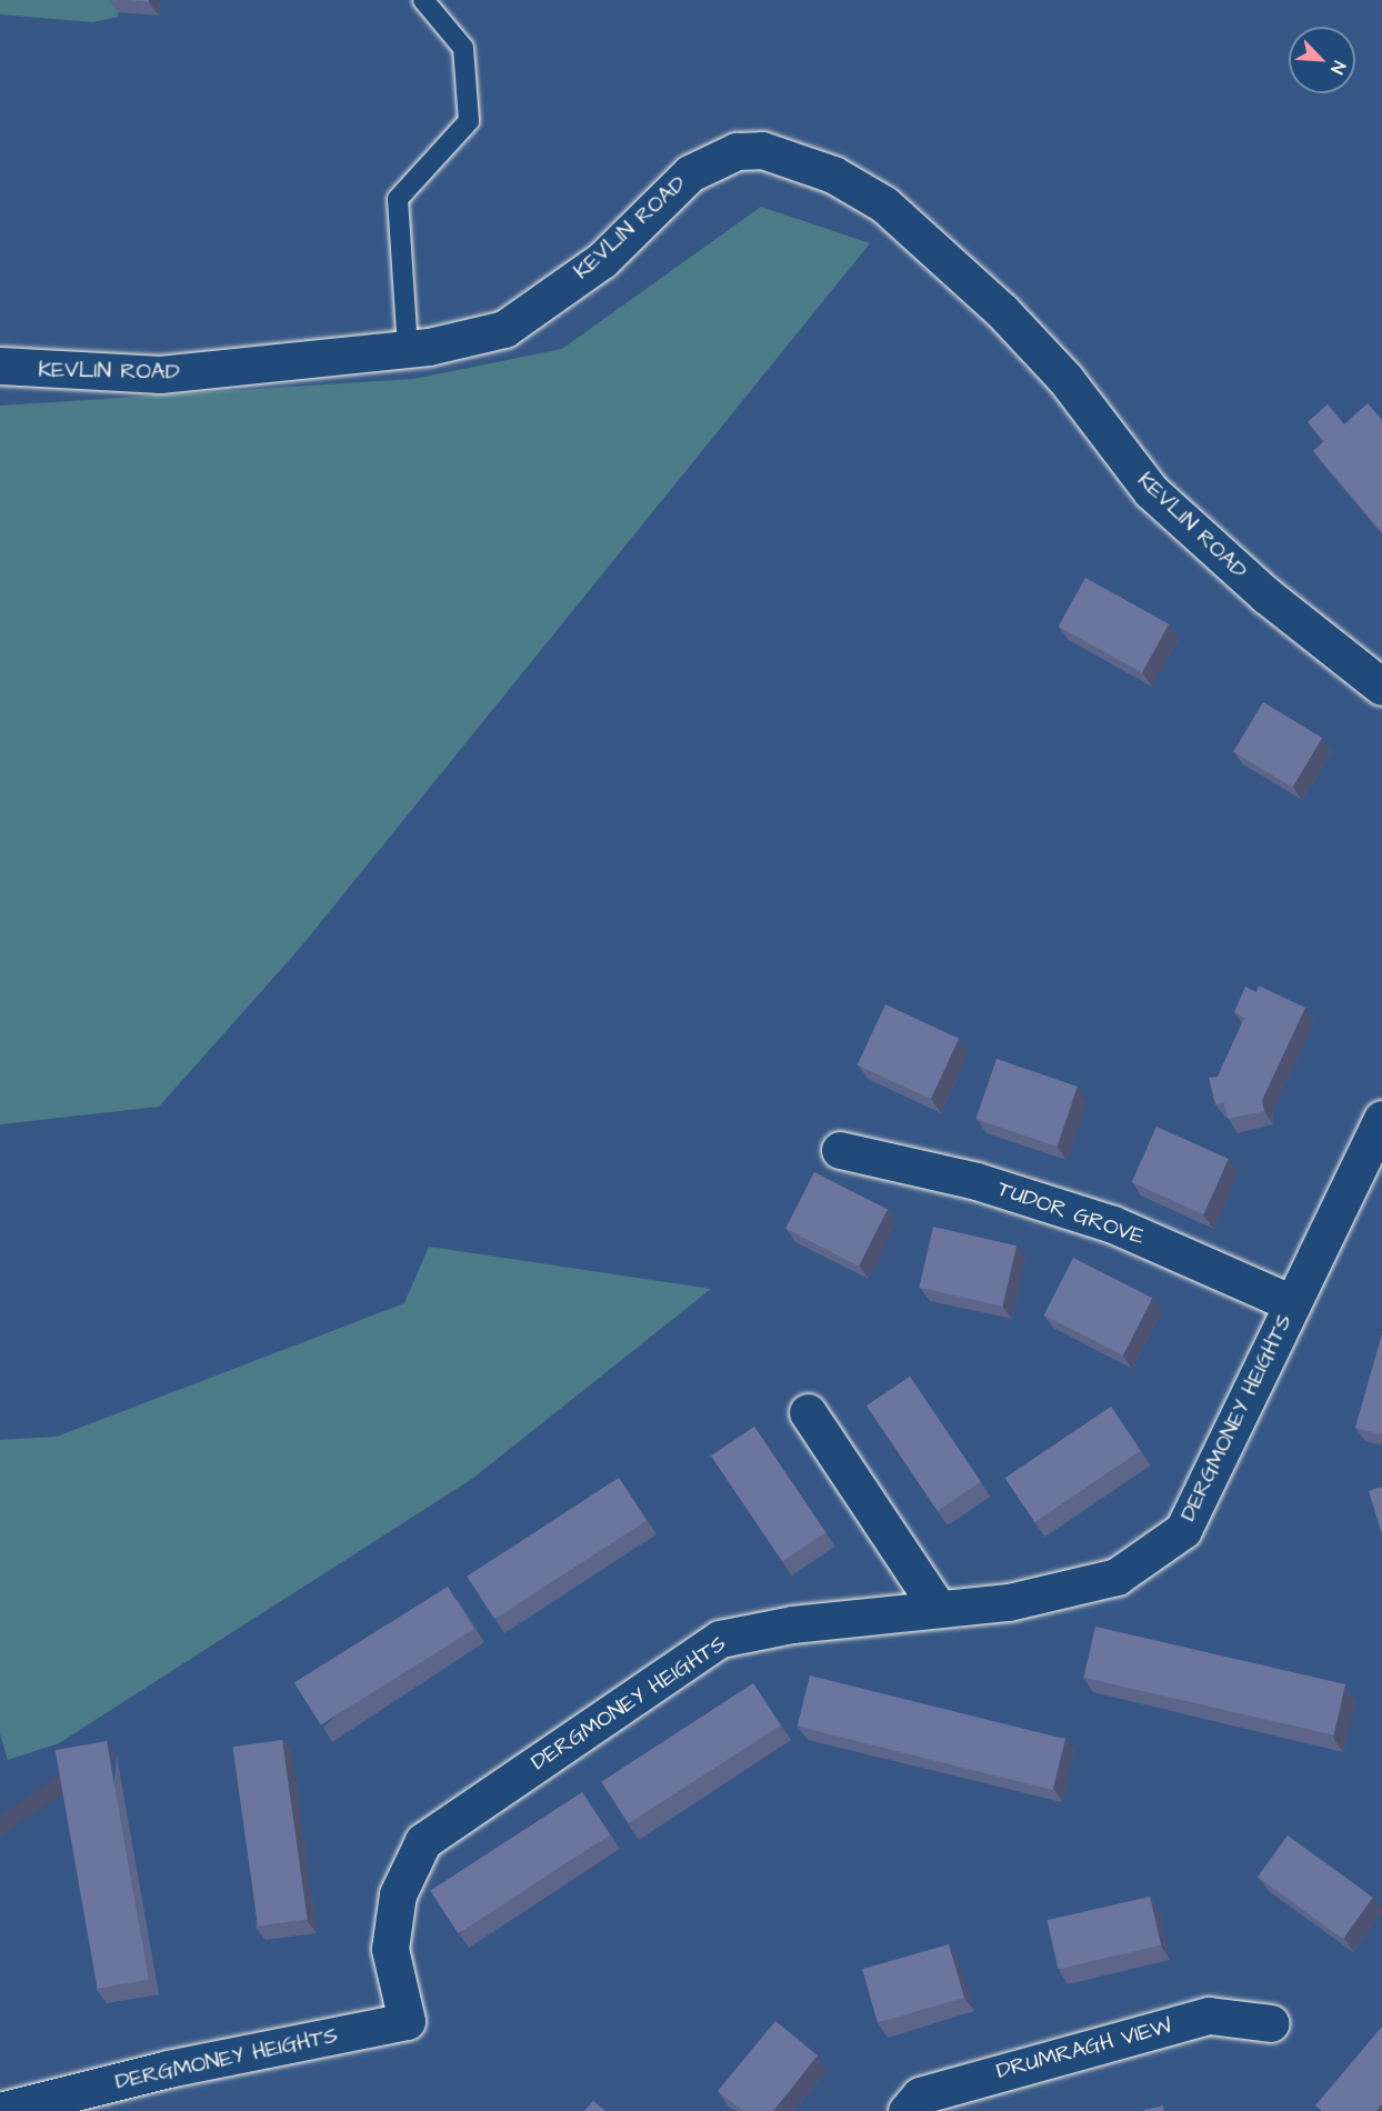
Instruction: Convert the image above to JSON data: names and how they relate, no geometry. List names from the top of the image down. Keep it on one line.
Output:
{"streets":{"street":["KEVLIN ROAD","TUDOR GROVE","DERGMONEY HEIGHTS","DRUMRAGH VIEW"]},"crossings":[["TUDOR GROVE","DERGMONEY HEIGHTS"]],"north":"bottom right"}
